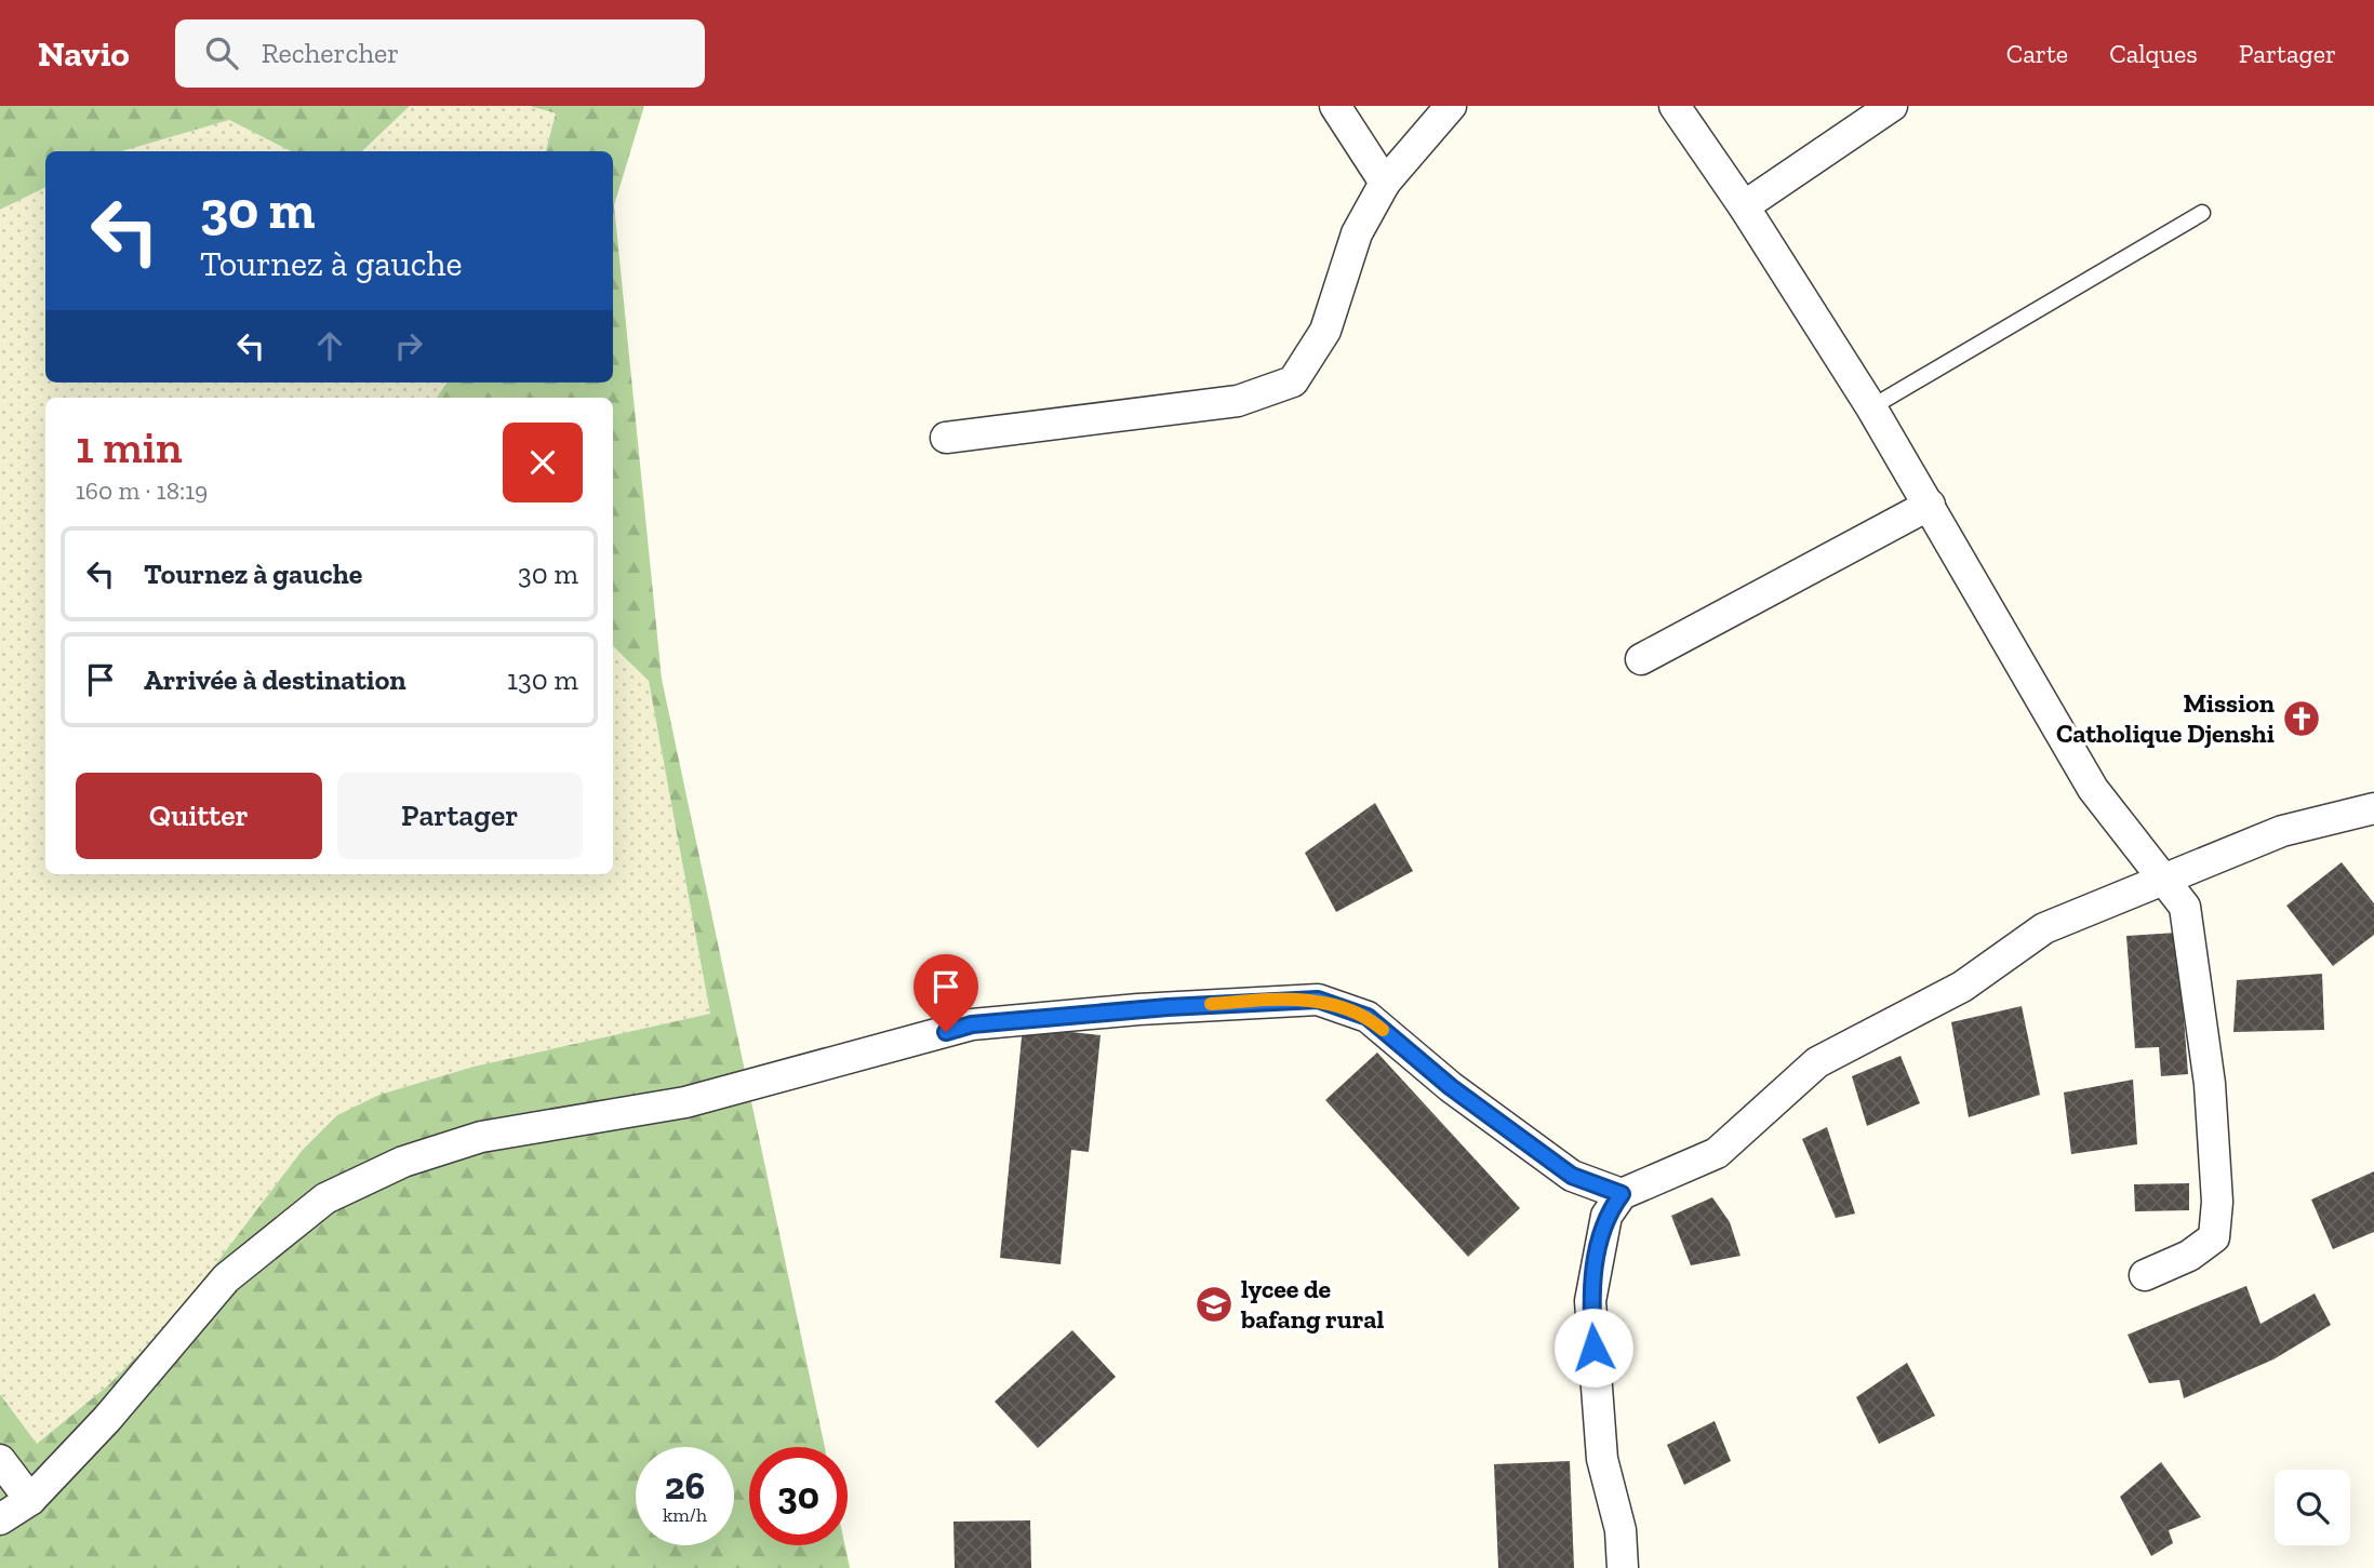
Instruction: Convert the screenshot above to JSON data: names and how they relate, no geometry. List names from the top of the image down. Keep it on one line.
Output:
{"places":{"church":["Mission Catholique Djenshi"],"school or university":["lycee de bafang rural"]},"page":{"header":"Navio","search":"Rechercher","nav":["Carte","Calques","Partager"],"turn":["30 m","Tournez à gauche"],"heading":["1 min","160 m · 18:19"],"list":[{"name":"Tournez à gauche","value":"30 m"},{"name":"Arrivée à destination","value":"130 m"}],"buttons":["Quitter","Partager"],"speed":"26 km/h","limit":"30"}}
